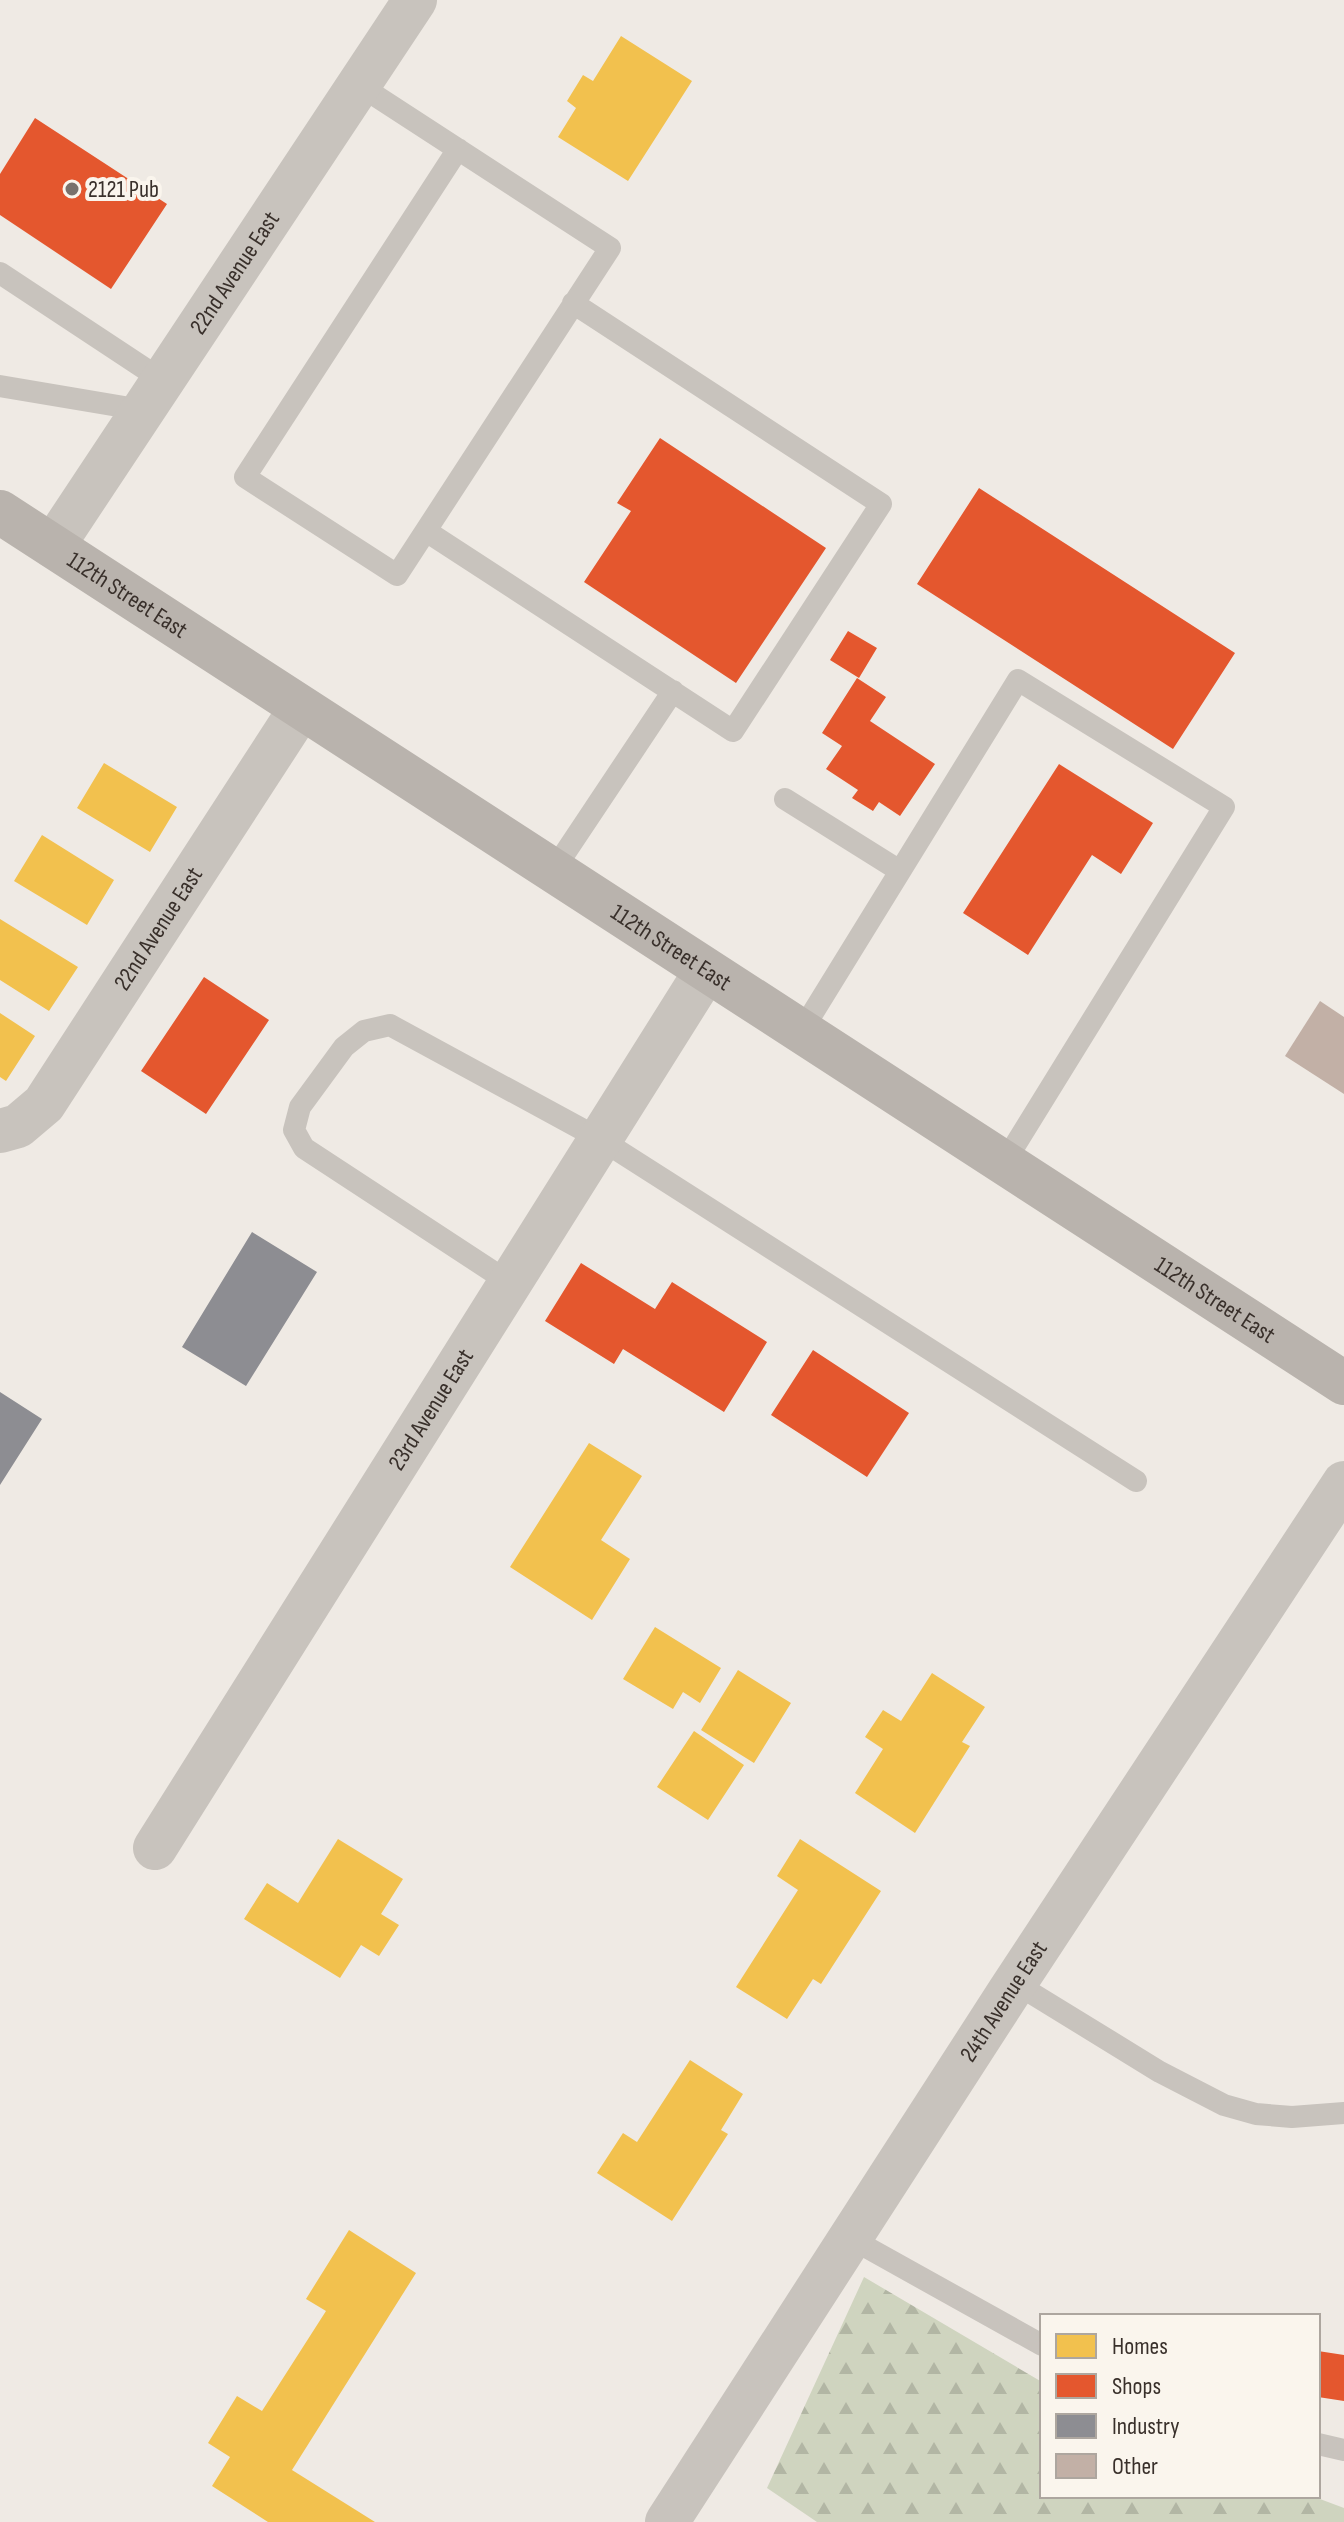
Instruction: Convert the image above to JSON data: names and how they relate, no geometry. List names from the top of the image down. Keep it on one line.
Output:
{"streets":{"main road":["112th Street East"],"street":["22nd Avenue East","23rd Avenue East","24th Avenue East"]},"crossings":[["22nd Avenue East","112th Street East"],["112th Street East","23rd Avenue East"]],"places":["2121 Pub"],"legend":["Homes","Shops","Industry","Other"]}
